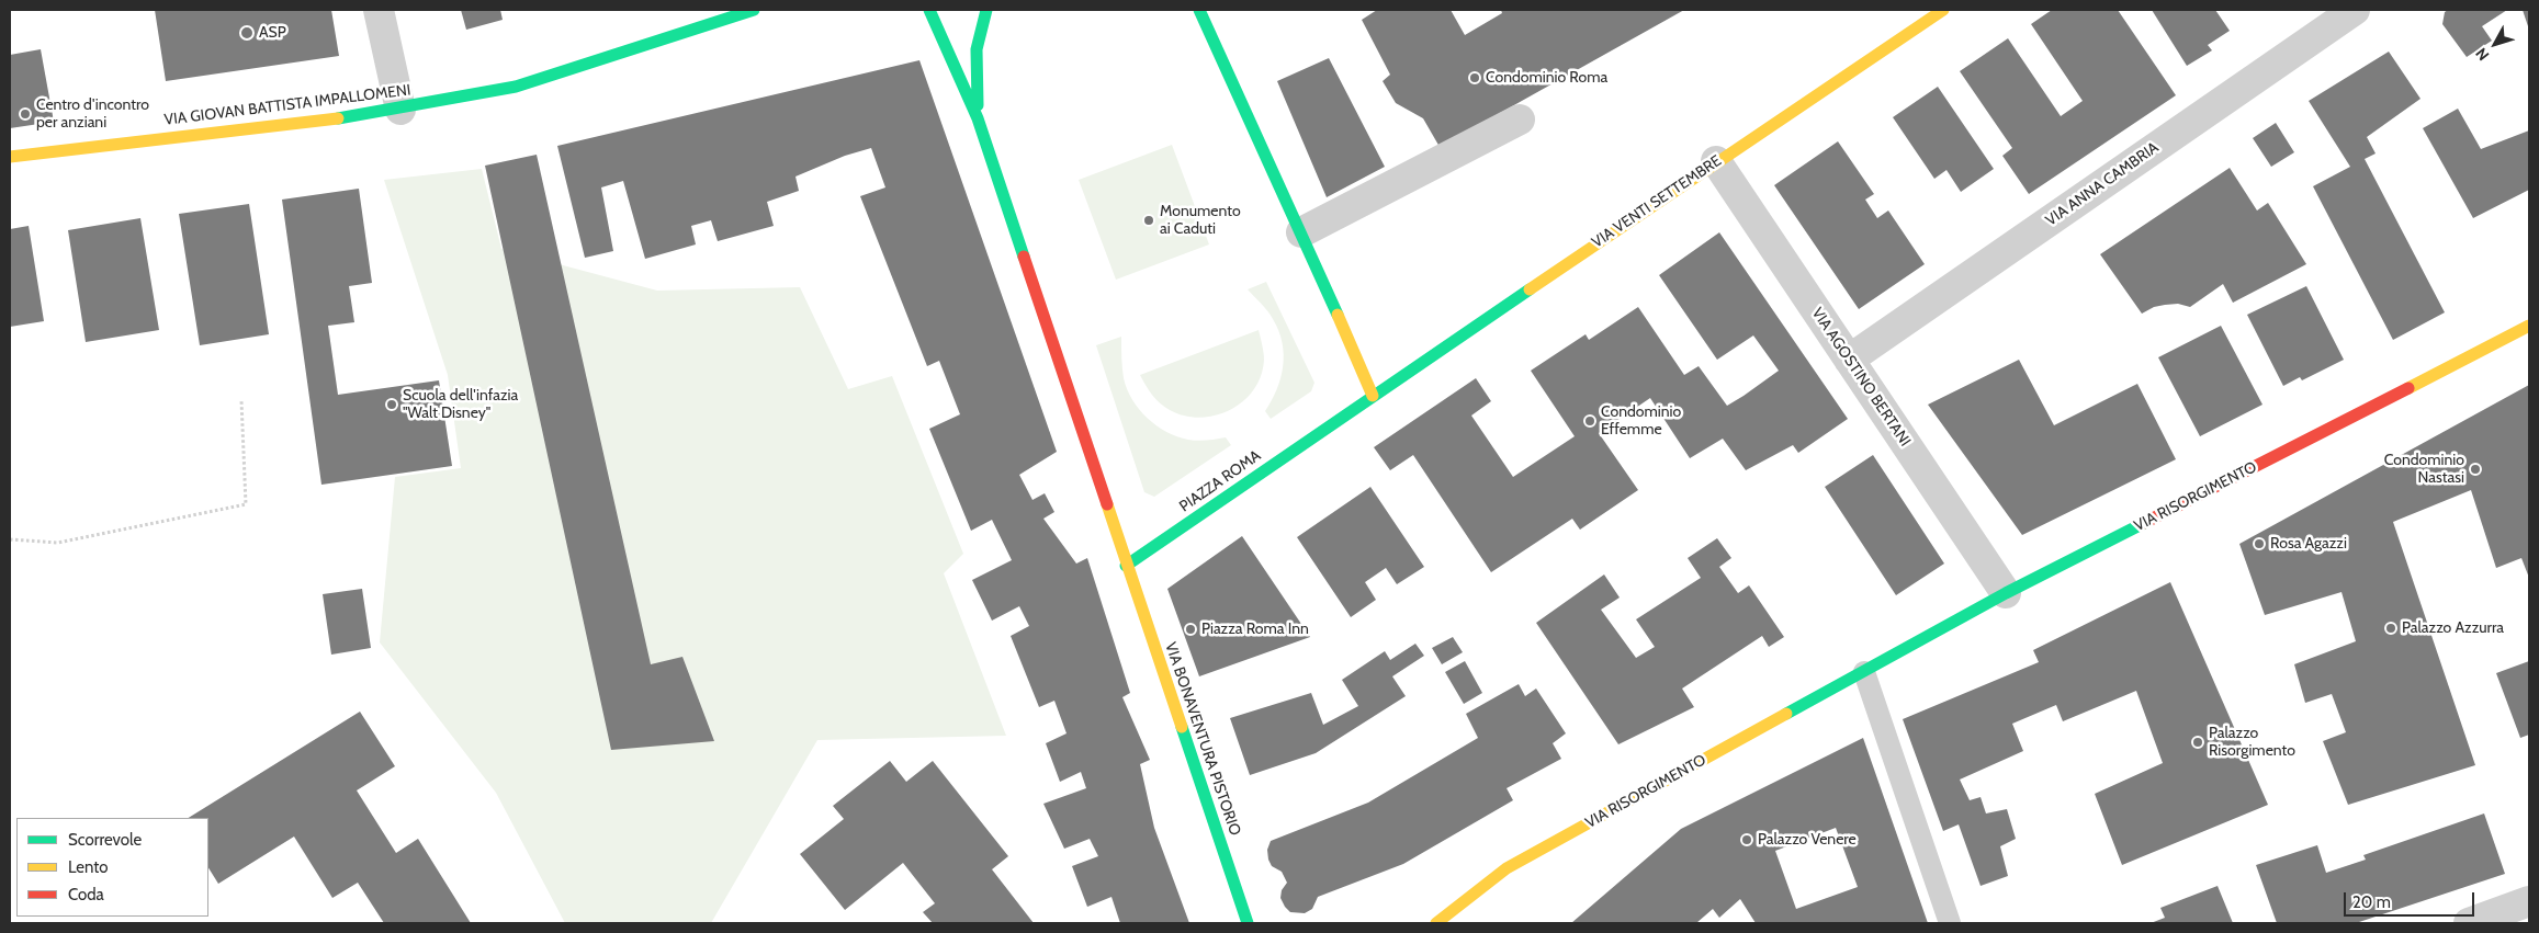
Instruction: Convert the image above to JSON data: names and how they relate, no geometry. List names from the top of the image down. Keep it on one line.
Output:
{"streets":{"main road":["VIA GIOVAN BATTISTA IMPALLOMENI","VIA VENTI SETTEMBRE","PIAZZA ROMA","VIA RISORGIMENTO","VIA BONAVENTURA PISTORIO"],"street":["VIA ANNA CAMBRIA","VIA AGOSTINO BERTANI"]},"crossings":[["VIA ANNA CAMBRIA","VIA AGOSTINO BERTANI"],["VIA VENTI SETTEMBRE","VIA AGOSTINO BERTANI"],["VIA VENTI SETTEMBRE","PIAZZA ROMA"],["VIA AGOSTINO BERTANI","VIA RISORGIMENTO"],["PIAZZA ROMA","VIA BONAVENTURA PISTORIO"]],"places":["ASP","Condominio Roma","Centro d'incontro per anziani","Monumento ai Caduti","Scuola dell'infazia \"Walt Disney\"","Condominio Effemme","Condominio Nastasi","Rosa Agazzi","Palazzo Azzurra","Piazza Roma Inn","Palazzo Risorgimento","Palazzo Venere"],"legend":["Scorrevole","Lento","Coda"],"scale_bar":"20 m","north":"bottom left"}
